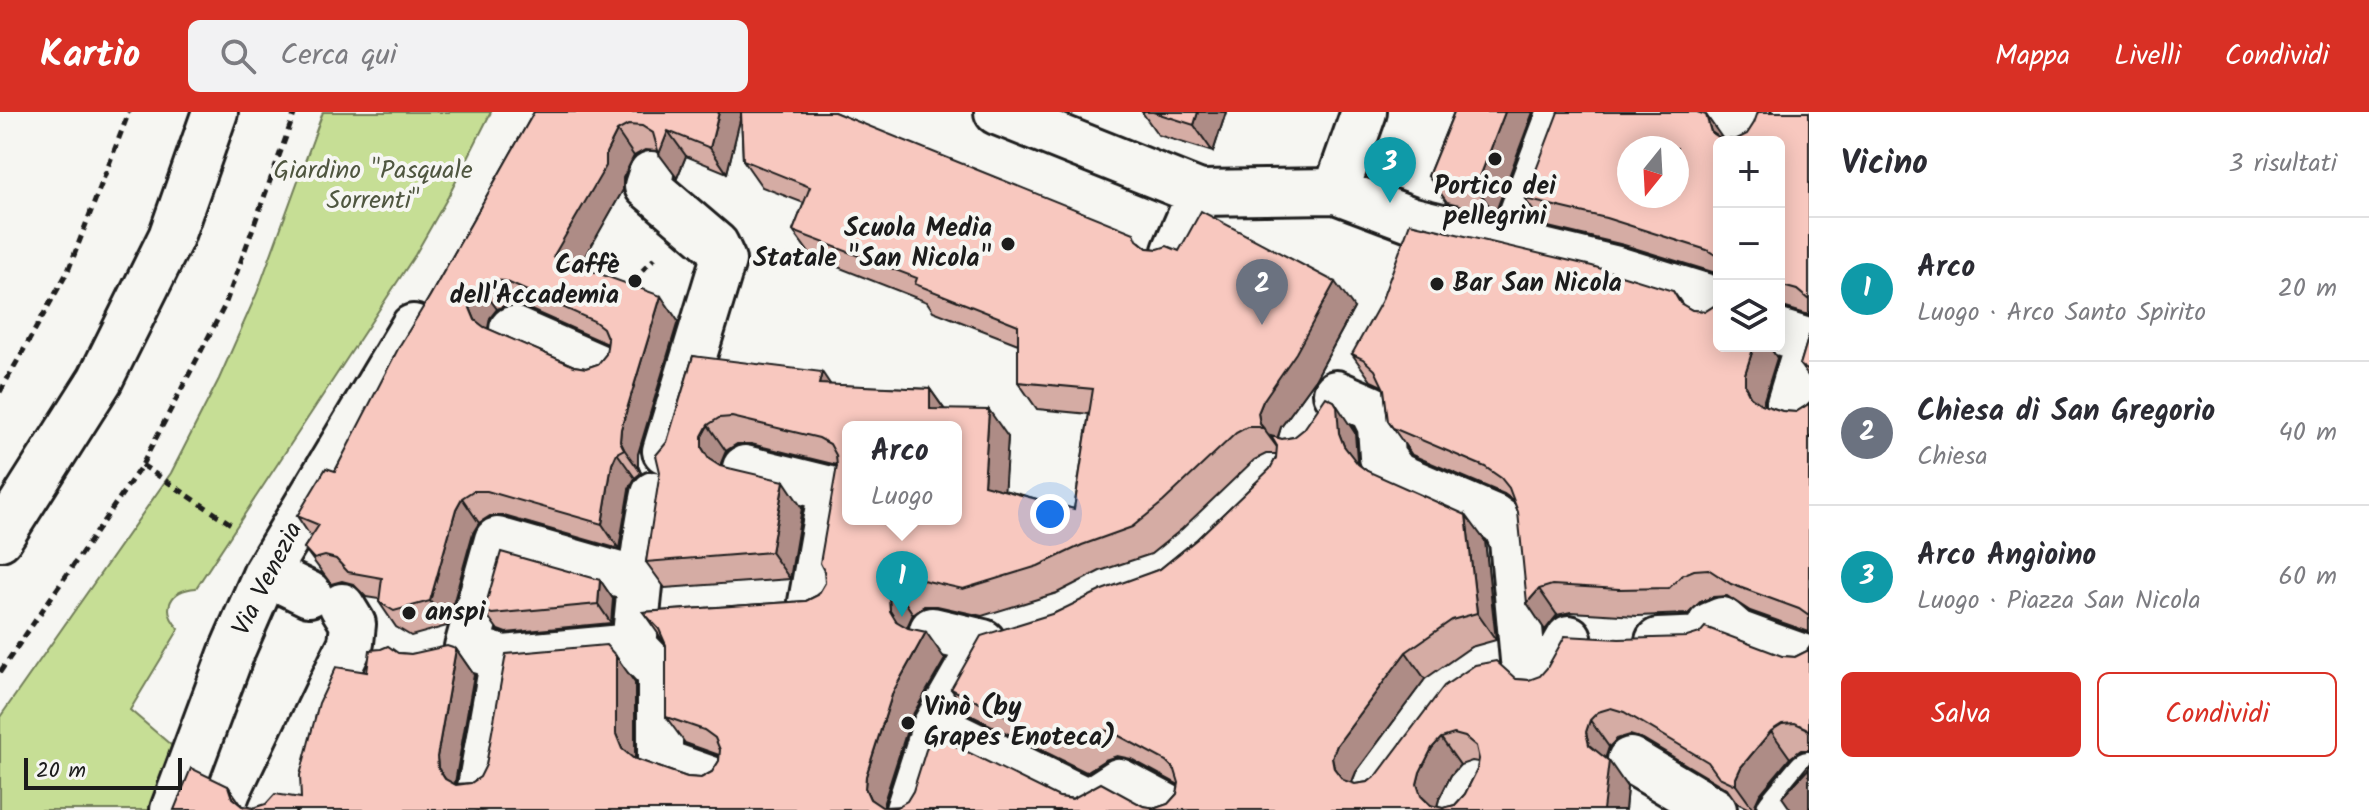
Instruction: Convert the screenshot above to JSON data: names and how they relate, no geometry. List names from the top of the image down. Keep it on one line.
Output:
{"streets":{"street":["Via Venezia"]},"parks":["Giardino \"Pasquale Sorrenti\""],"places":["Portico dei pellegrini","Scuola Media Statale \"San Nicola\"","Caffè dell'Accademia","Bar San Nicola","anspi","Vinò (by Grapes Enoteca)"],"scale_bar":"20 m","north":"bottom","page":{"header":"Kartio","search":"Cerca qui","nav":["Mappa","Livelli","Condividi"],"heading":["Vicino","3 risultati"],"map_buttons":["+","−"],"pins":["3","2","1"],"list":[{"mark":"1","name":"Arco","note":"Luogo · Arco Santo Spirito","value":"20 m"},{"mark":"2","name":"Chiesa di San Gregorio","note":"Chiesa","value":"40 m"},{"mark":"3","name":"Arco Angioino","note":"Luogo · Piazza San Nicola","value":"60 m"}],"popup":["Arco","Luogo"],"buttons":["Salva","Condividi"],"scale":"20 m"}}
